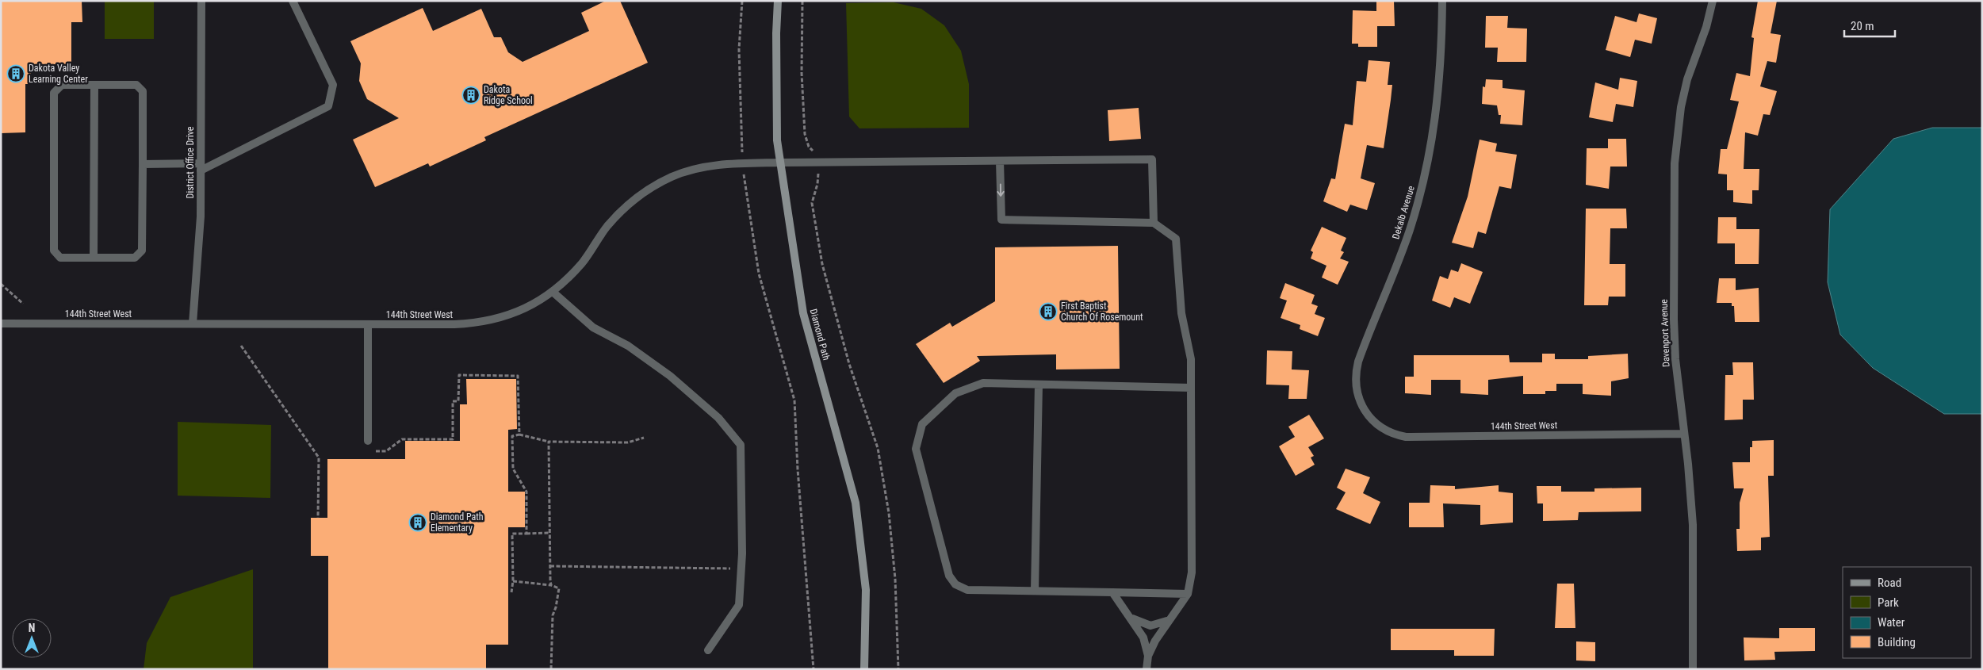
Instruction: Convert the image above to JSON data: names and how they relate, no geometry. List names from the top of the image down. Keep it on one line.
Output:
{"streets":{"street":["District Office Drive","Dekalb Avenue","144th Street West","Davenport Avenue","Diamond Path"]},"crossings":[["District Office Drive","144th Street West"],["Dekalb Avenue","144th Street West"],["144th Street West","Davenport Avenue"],["144th Street West","Diamond Path"]],"places":{"building":["Dakota Valley Learning Center","Dakota Ridge School","First Baptist Church Of Rosemount","Diamond Path Elementary"]},"legend":["Road","Park","Water","Building"],"scale_bar":"20 m","north":"top"}
